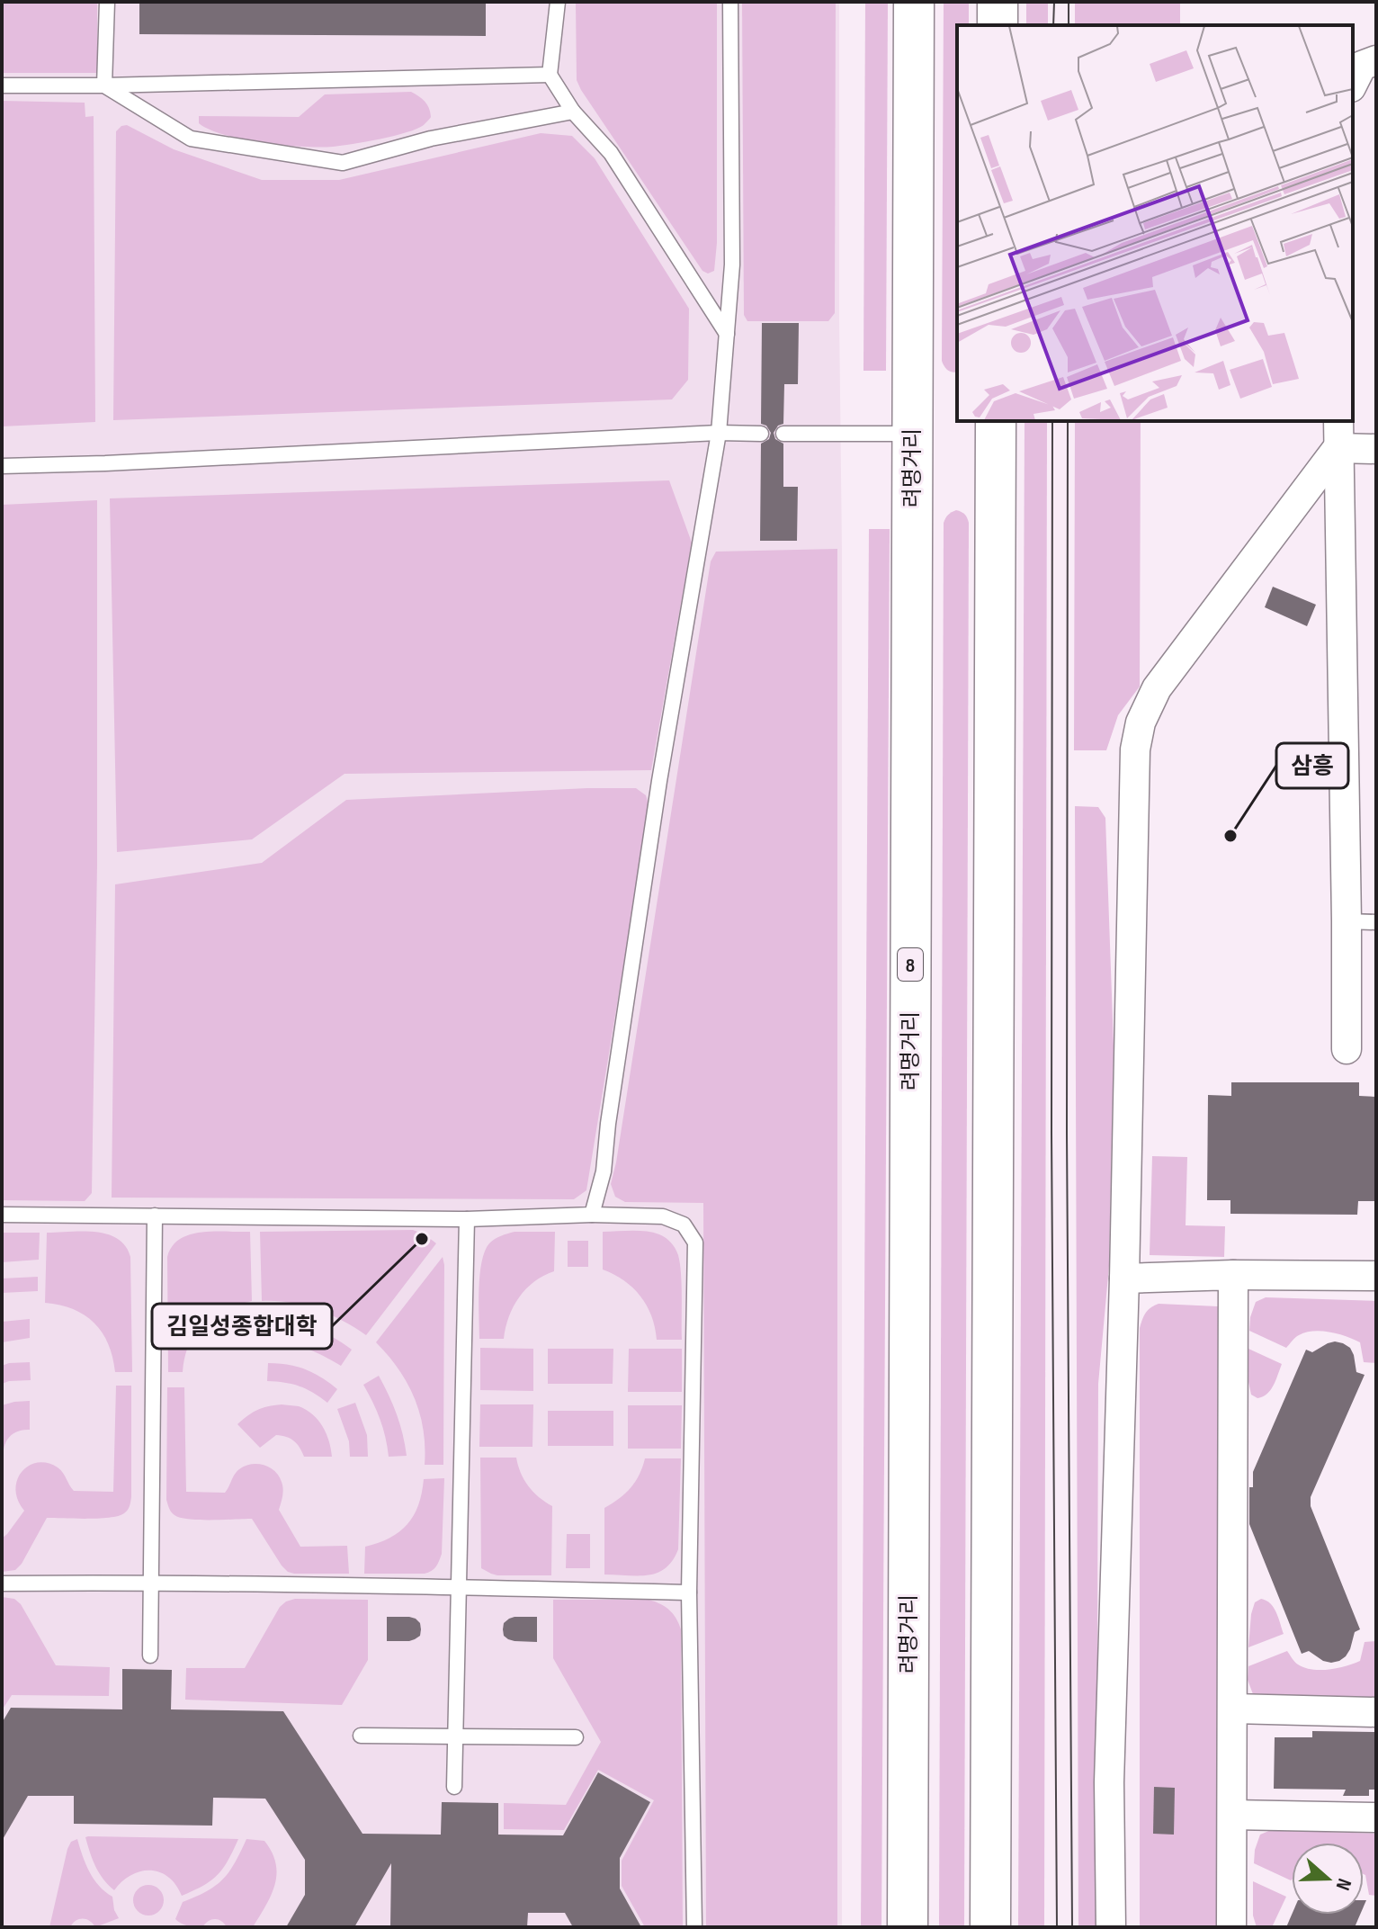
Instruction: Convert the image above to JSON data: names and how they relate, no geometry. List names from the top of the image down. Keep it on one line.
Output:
{"streets":{"highway":["려명거리","8"]},"places":["삼흥","김일성종합대학"],"north":"right"}
